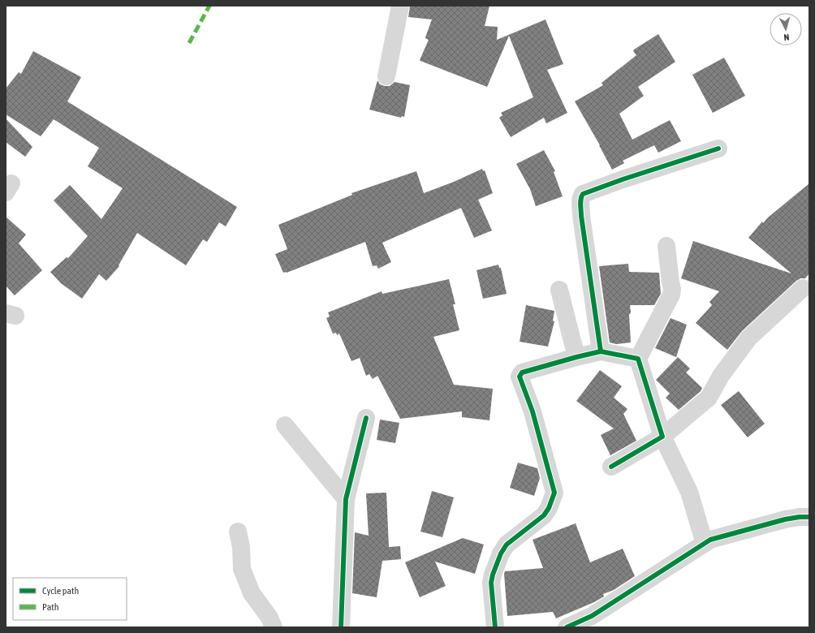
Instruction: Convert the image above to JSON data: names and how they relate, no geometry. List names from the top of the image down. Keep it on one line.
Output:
{"legend":["Cycle path","Path"],"north":"bottom"}
